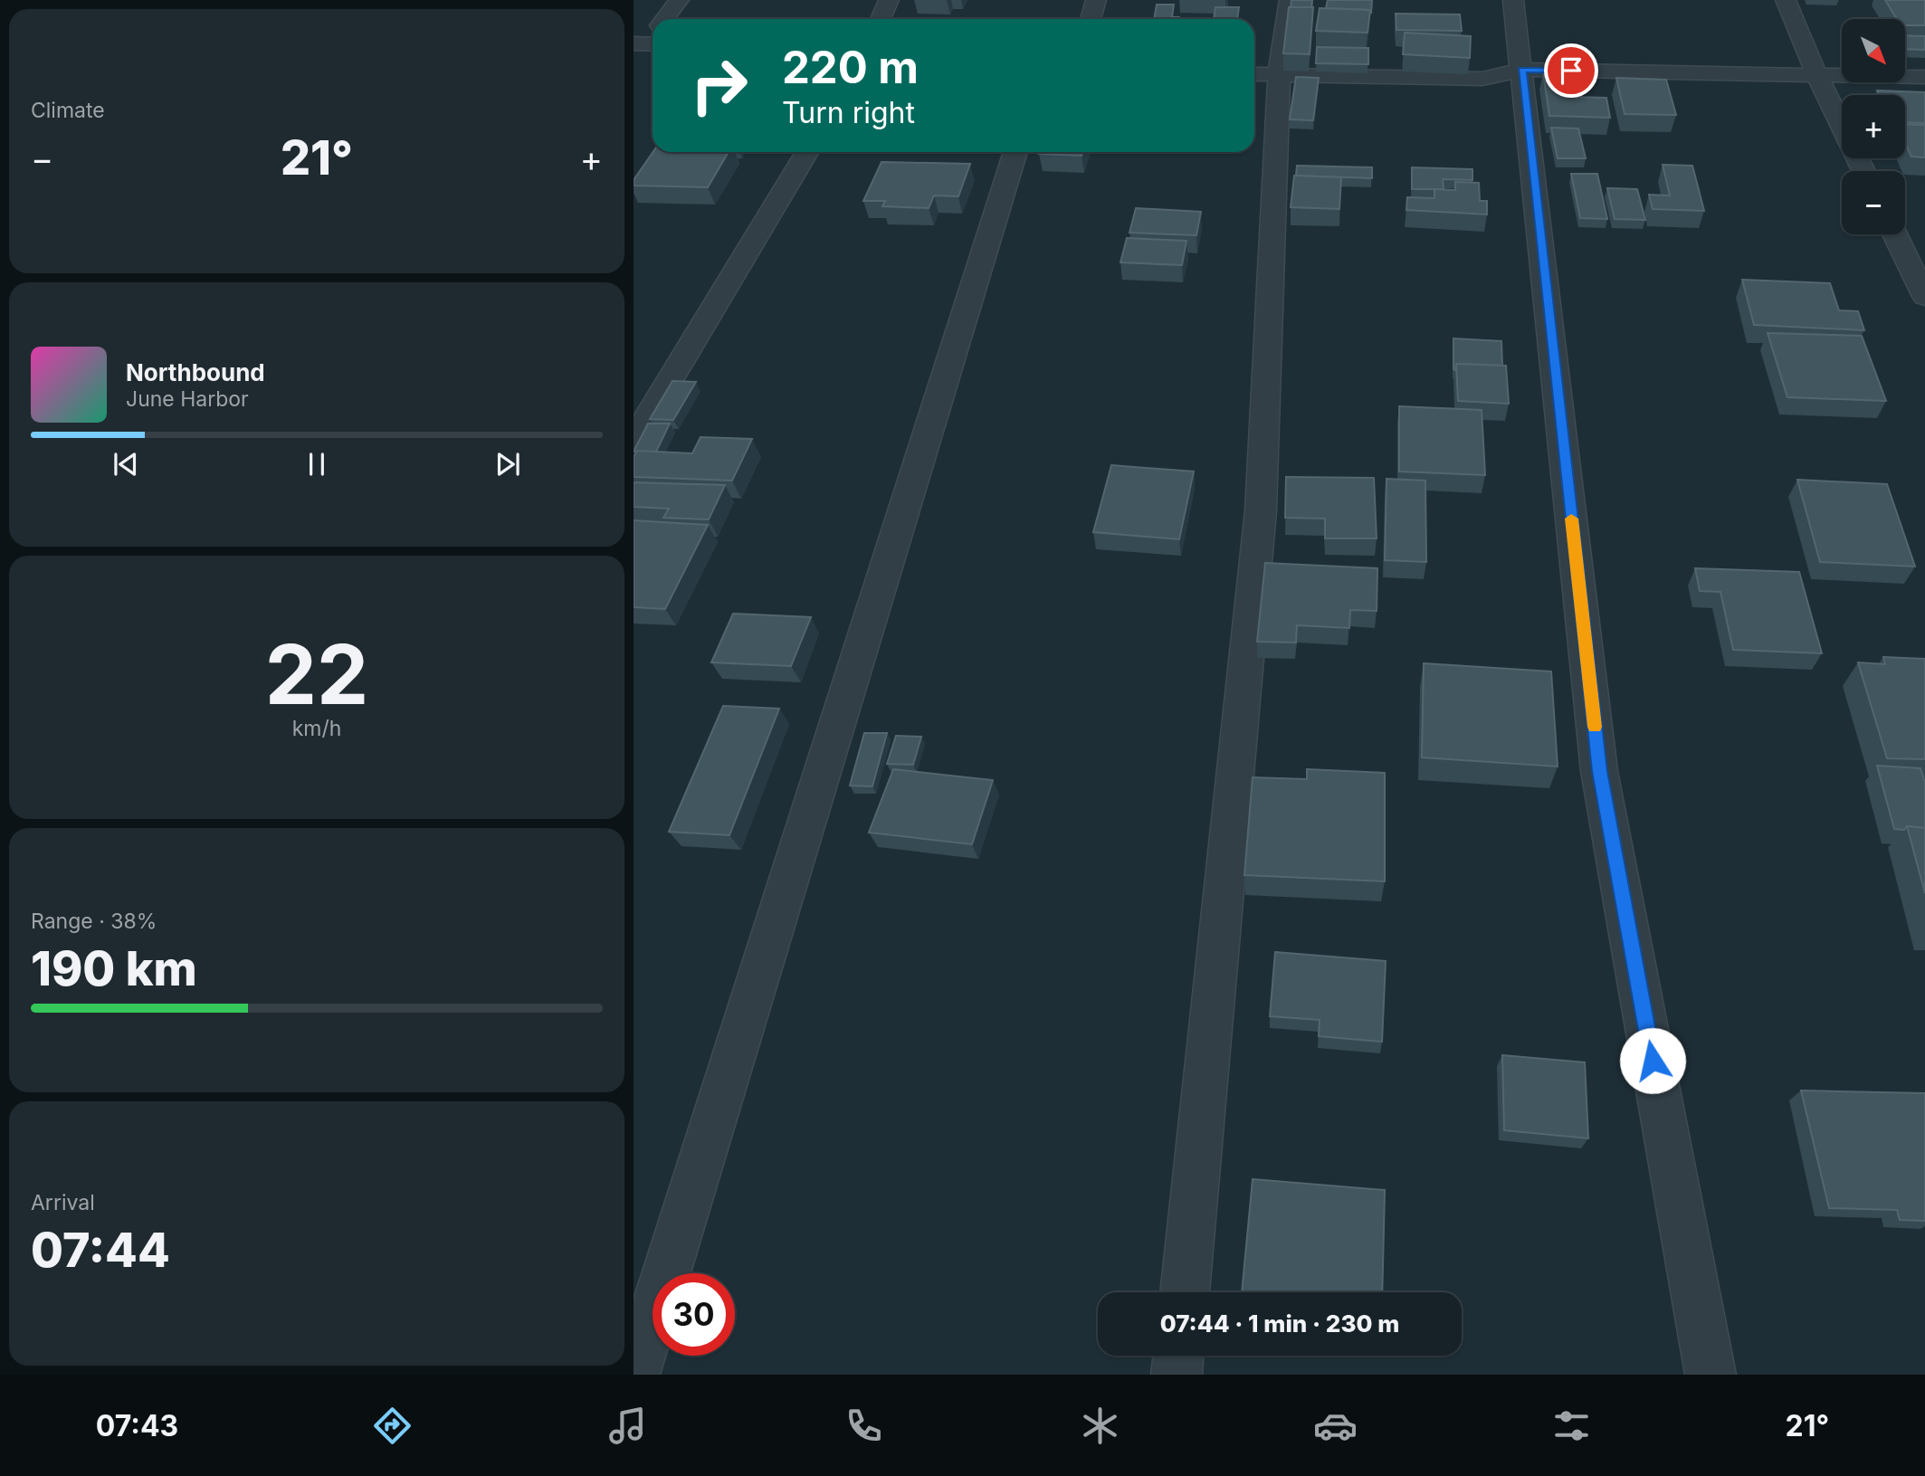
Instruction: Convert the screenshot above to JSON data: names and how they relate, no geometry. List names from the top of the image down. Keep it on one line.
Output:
{"north":"bottom right","page":{"tile":["Climate",["22","km/h"],["Range · 38%","190 km"],["Arrival","07:44"]],"map_buttons":["+","−"],"turn":["220 m","Turn right"],"heat":["−","21°","+"],"song":["Northbound","June Harbor"],"limit":"30","trip":"07:44 · 1 min · 230 m","tabs":["07:43","21°"]}}
